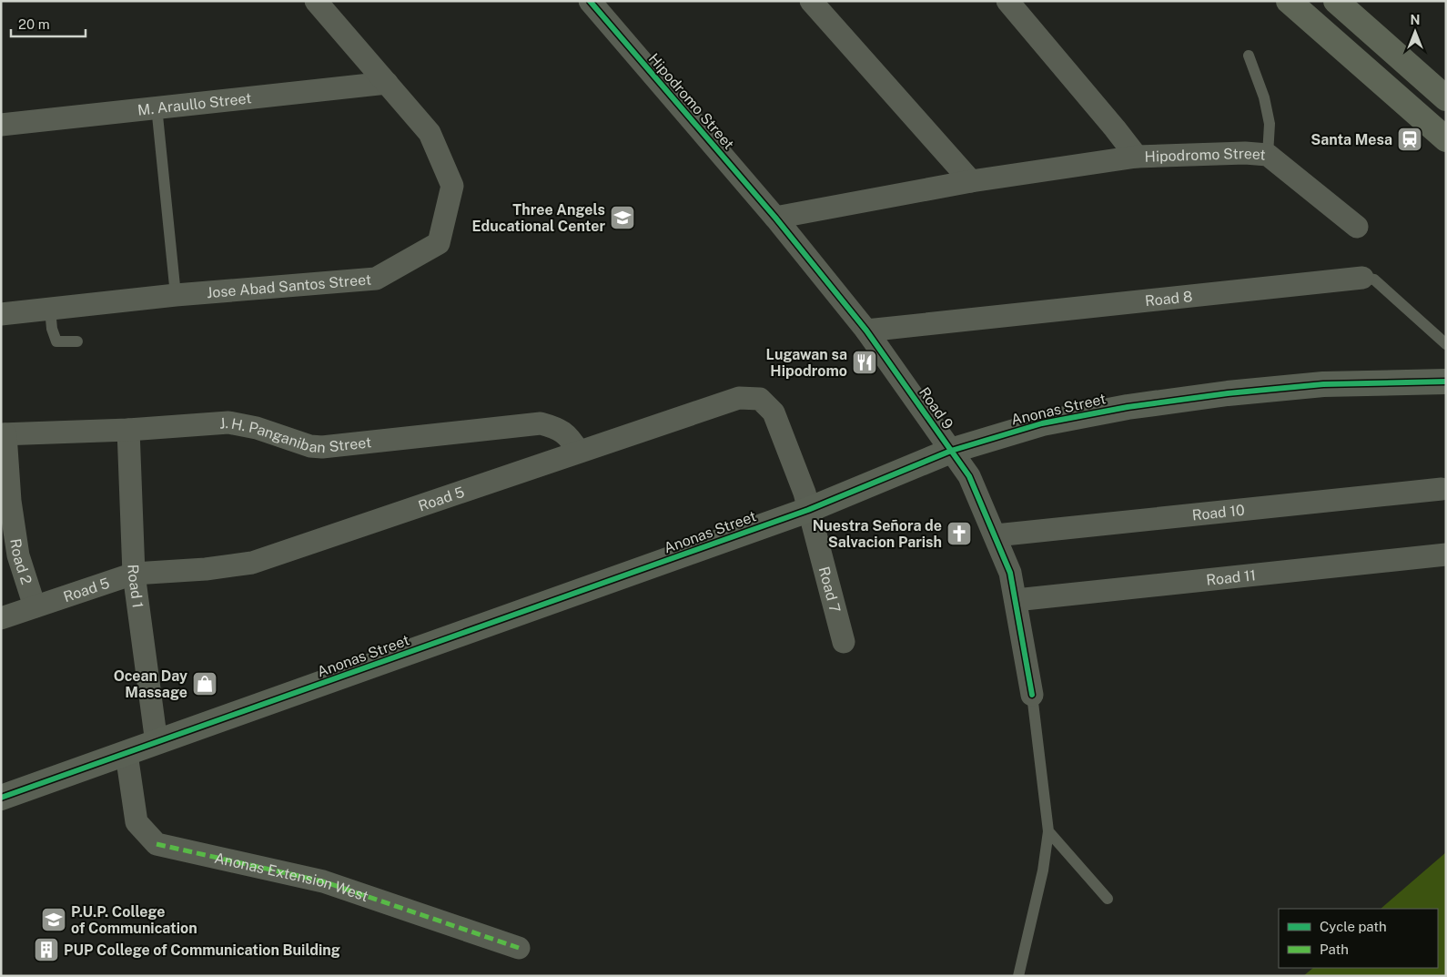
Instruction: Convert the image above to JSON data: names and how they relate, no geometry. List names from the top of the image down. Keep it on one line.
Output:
{"streets":{"street":["Hipodromo Street","M. Araullo Street","Jose Abad Santos Street","Road 8","Road 9","Anonas Street","J. H. Panganiban Street","Road 5","Road 10","Road 2","Road 11","Road 1","Road 7","Anonas Extension West"]},"crossings":[["Hipodromo Street","Road 9"],["M. Araullo Street","Jose Abad Santos Street"],["Road 8","Road 9"],["Road 9","Anonas Street"],["Road 9","Road 10"],["Road 9","Road 11"],["Anonas Street","Road 5"],["Anonas Street","Road 1"],["Anonas Street","Road 7"],["Anonas Street","Anonas Extension West"],["J. H. Panganiban Street","Road 5"],["J. H. Panganiban Street","Road 2"],["J. H. Panganiban Street","Road 1"],["Road 5","Road 2"],["Road 5","Road 1"],["Road 5","Road 7"]],"places":{"station":["Santa Mesa"],"school or university":["Three Angels Educational Center","P.U.P. College of Communication"],"restaurant":["Lugawan sa Hipodromo"],"church":["Nuestra Señora de Salvacion Parish"],"shop":["Ocean Day Massage"],"building":["PUP College of Communication Building"]},"legend":["Cycle path","Path"],"scale_bar":"20 m","north":"top"}
